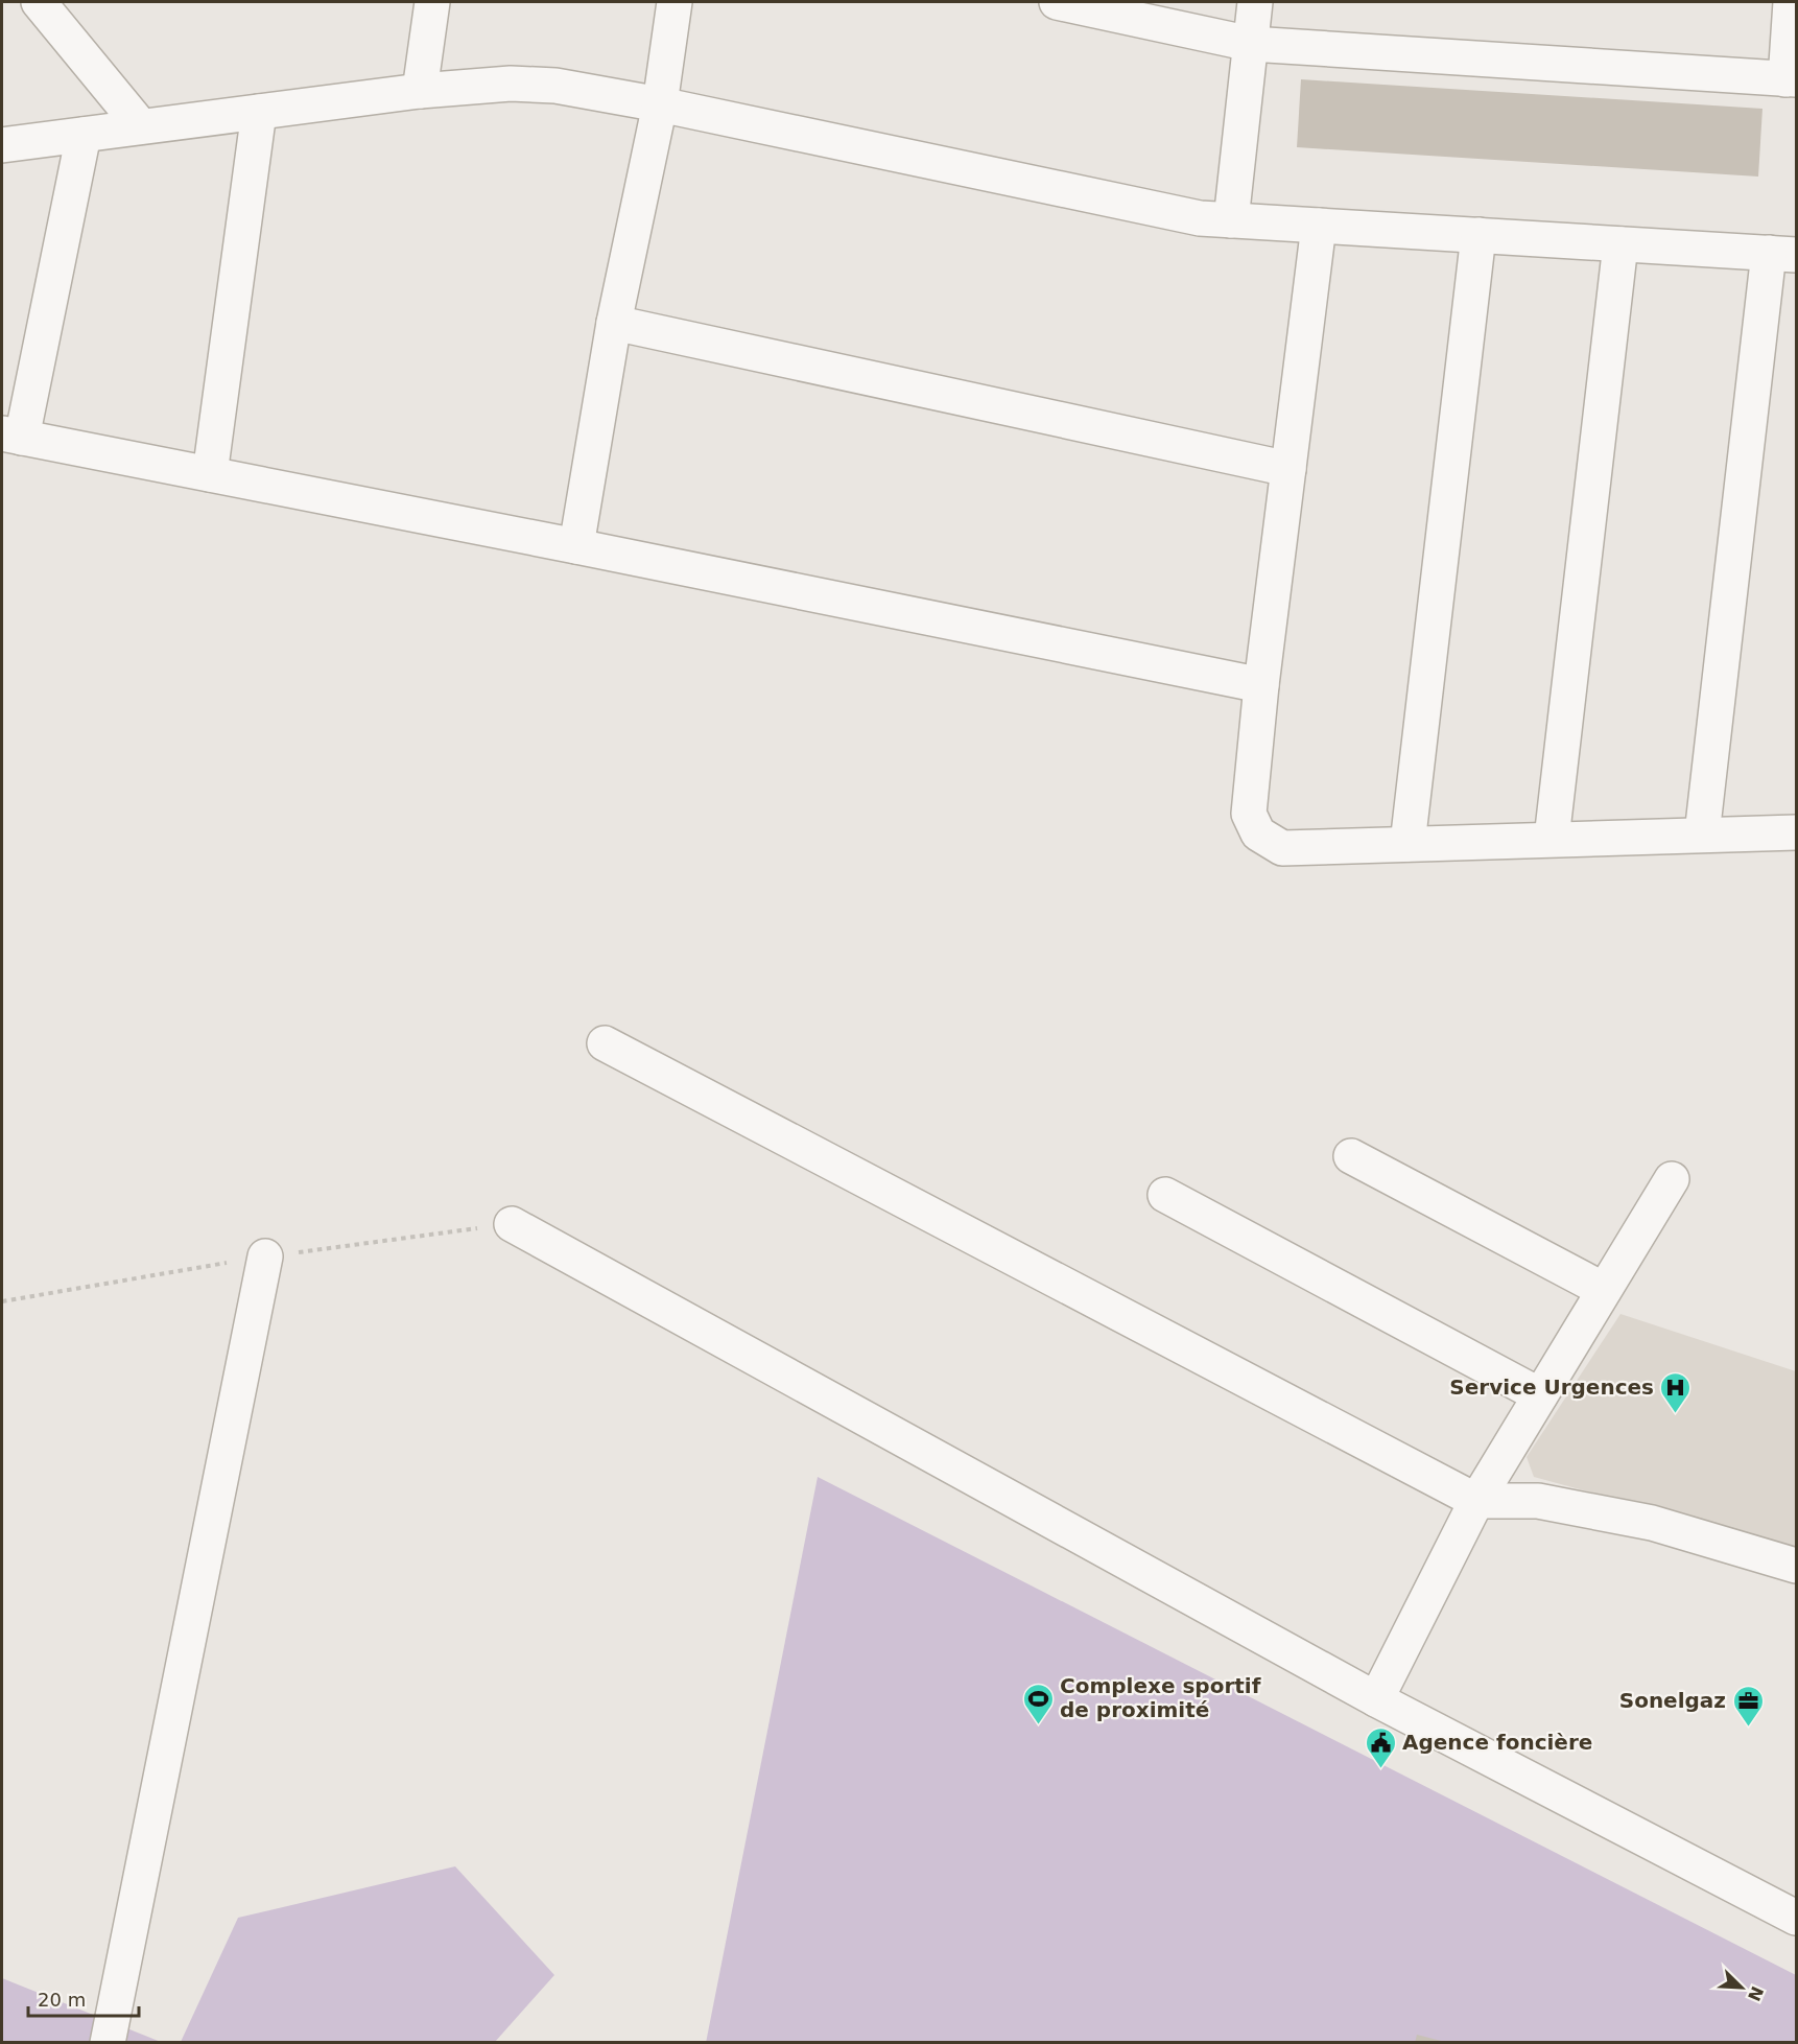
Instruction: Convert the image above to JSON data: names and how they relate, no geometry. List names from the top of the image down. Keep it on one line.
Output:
{"places":{"hospital":["Service Urgences"],"sports":["Complexe sportif de proximité"],"office":["Sonelgaz"],"public building":["Agence foncière"]},"scale_bar":"20 m","north":"bottom right"}
